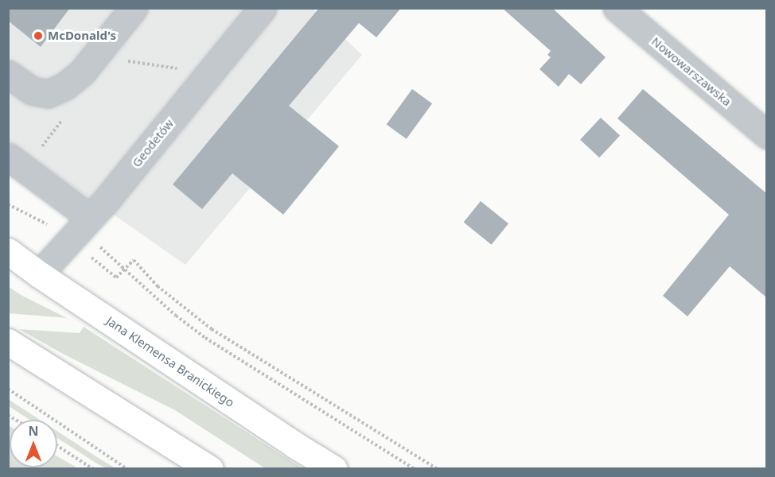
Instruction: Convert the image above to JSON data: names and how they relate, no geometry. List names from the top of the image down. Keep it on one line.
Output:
{"streets":{"main road":["Jana Klemensa Branickiego"],"street":["Nowowarszawska","Geodetów"]},"crossings":[["Geodetów","Jana Klemensa Branickiego"]],"places":["McDonald's"],"north":"top"}
